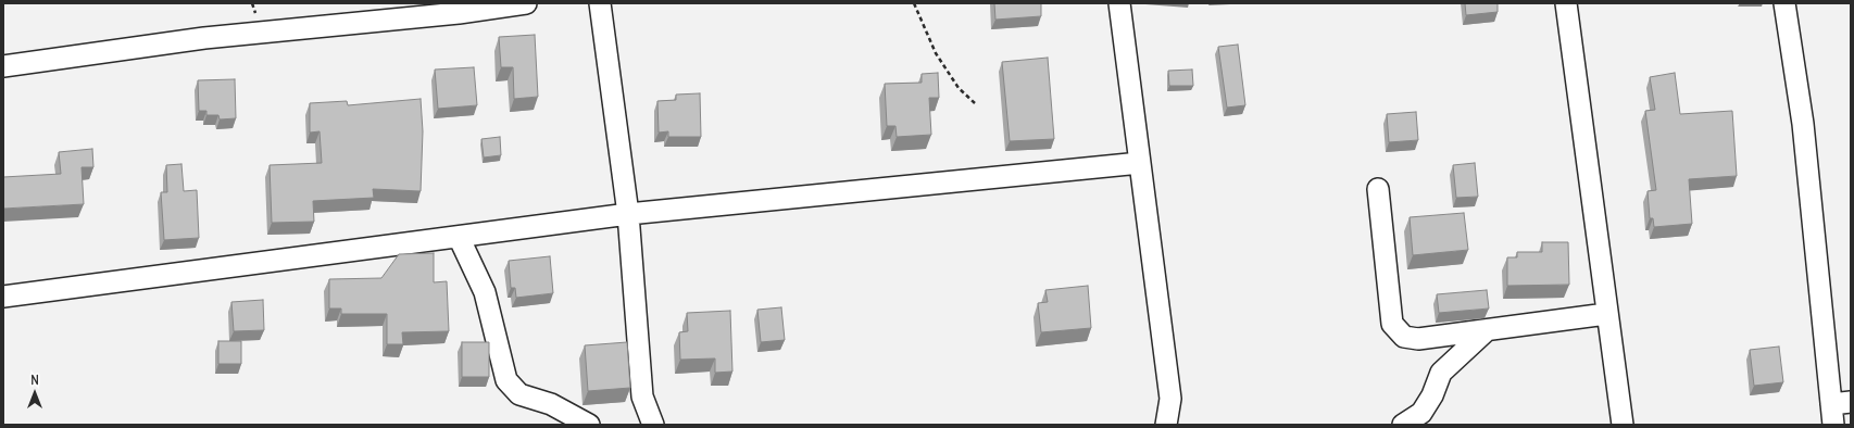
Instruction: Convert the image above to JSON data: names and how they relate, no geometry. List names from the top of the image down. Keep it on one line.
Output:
{"north":"top"}
